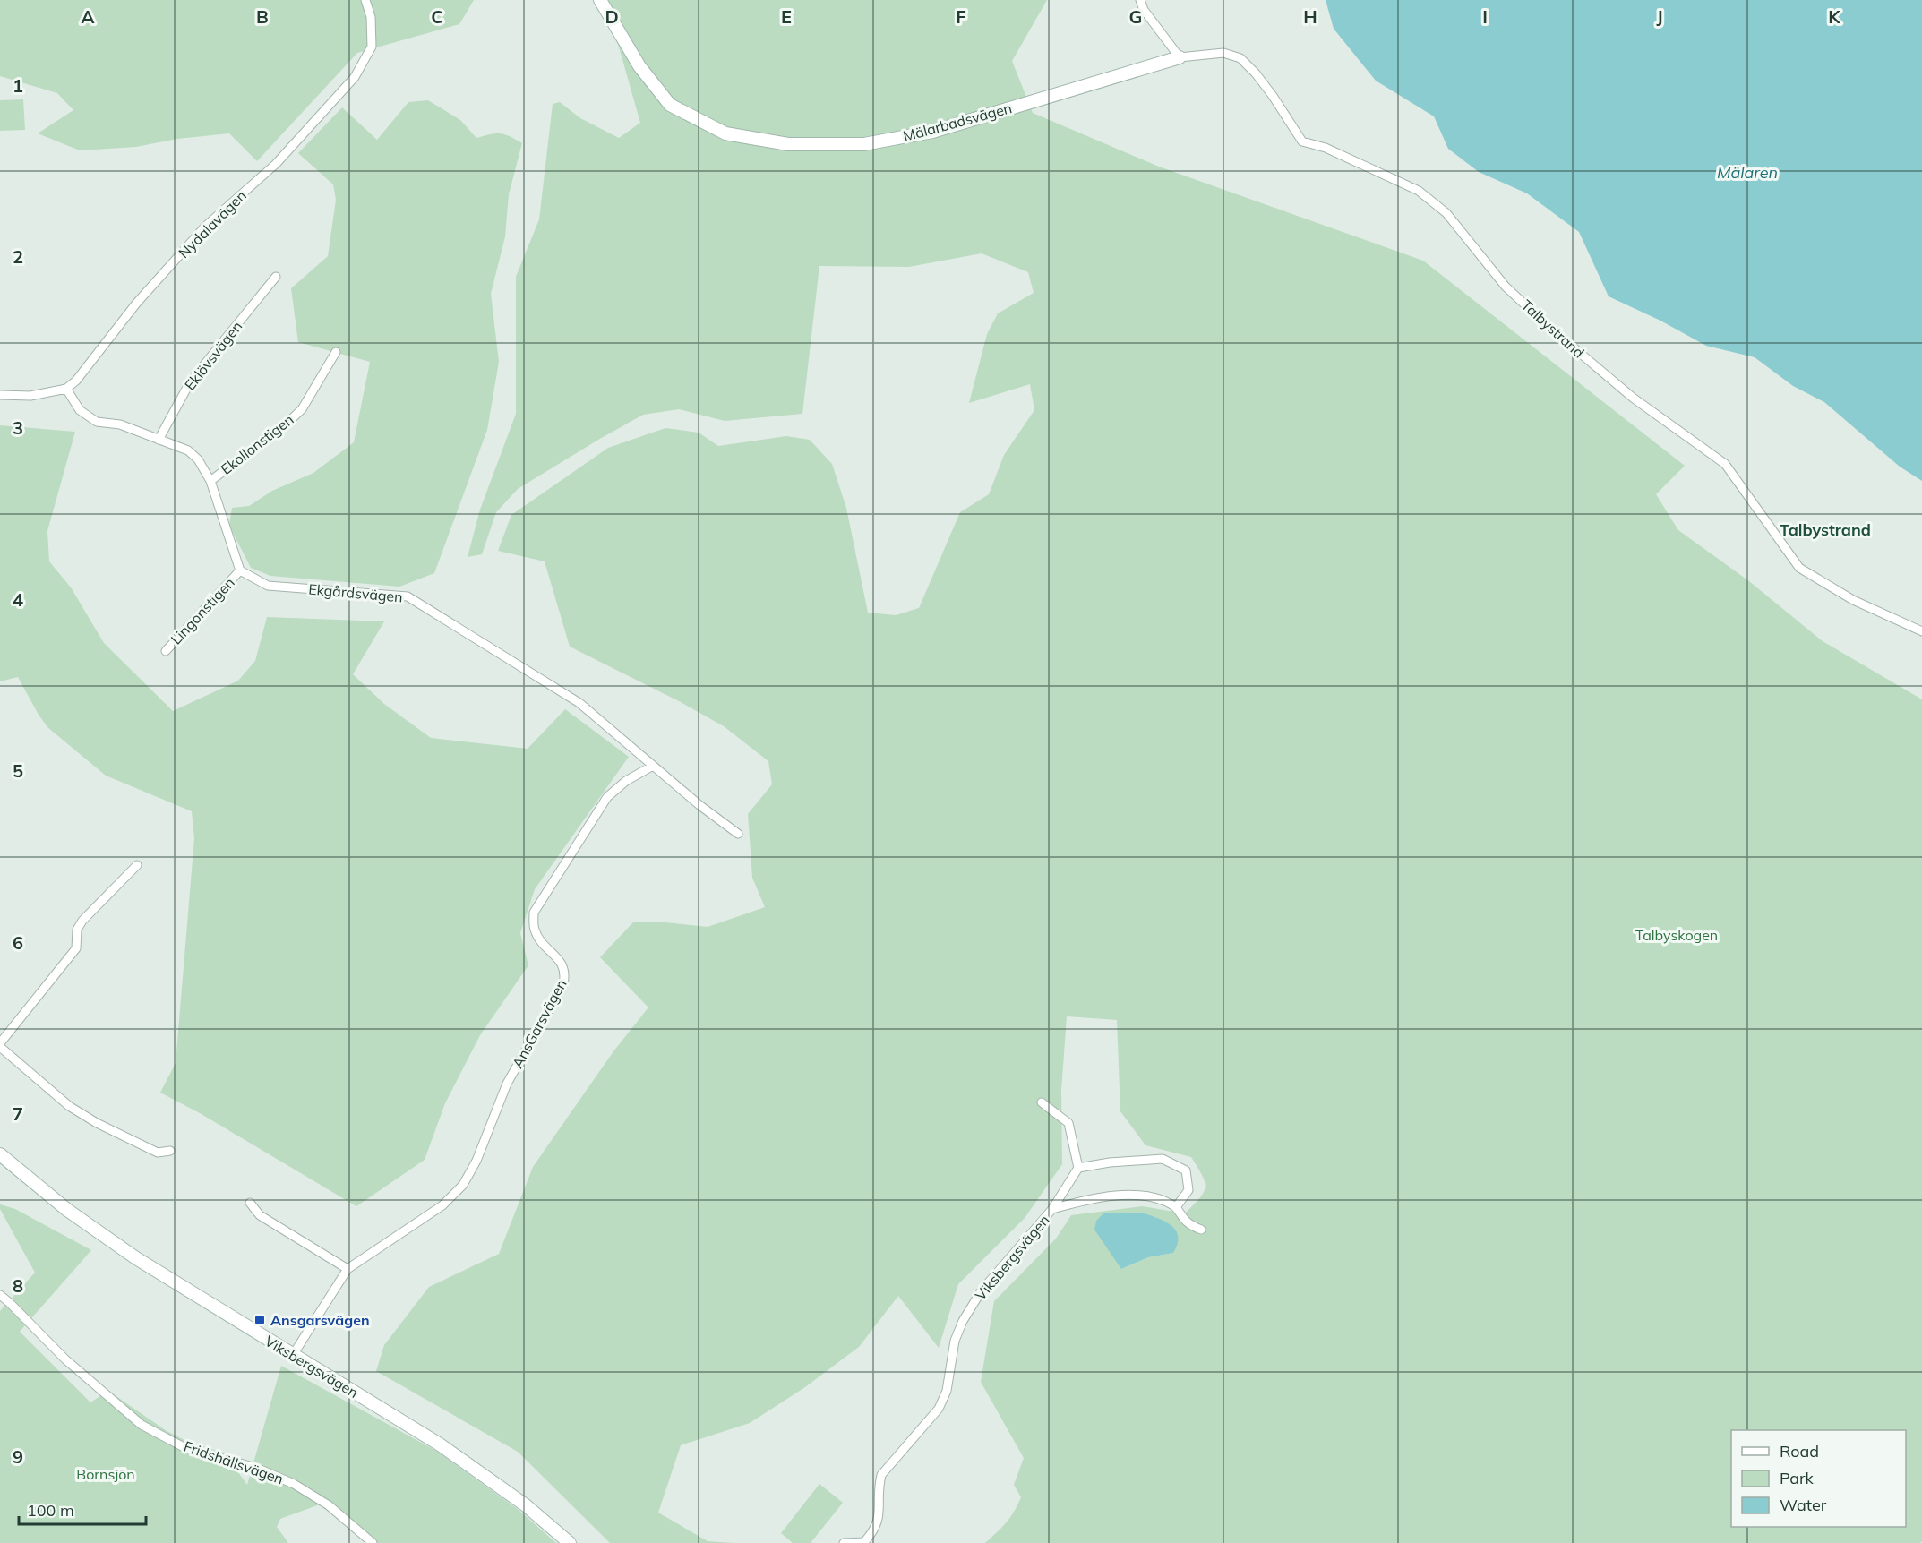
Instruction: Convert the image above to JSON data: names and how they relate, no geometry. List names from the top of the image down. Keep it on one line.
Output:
{"streets":{"street":["Mälarbadsvägen","Nydalavägen","Talbystrand","Eklövsvägen","Ekollonstigen","Ekgårdsvägen","Lingonstigen","AnsGarsvägen","Viksbergsvägen","Fridshällsvägen"]},"crossings":[["Mälarbadsvägen","Talbystrand"],["Ekgårdsvägen","Lingonstigen"],["Ekgårdsvägen","AnsGarsvägen"],["AnsGarsvägen","Viksbergsvägen"]],"districts":["Talbystrand"],"water":["Mälaren"],"parks":["Talbyskogen","Bornsjön"],"places":{"transit":["Ansgarsvägen"]},"legend":["Road","Park","Water"],"scale_bar":"100 m","grid":{"columns":["A","B","C","D","E","F","G","H","I","J","K"],"rows":["1","2","3","4","5","6","7","8","9"]}}
